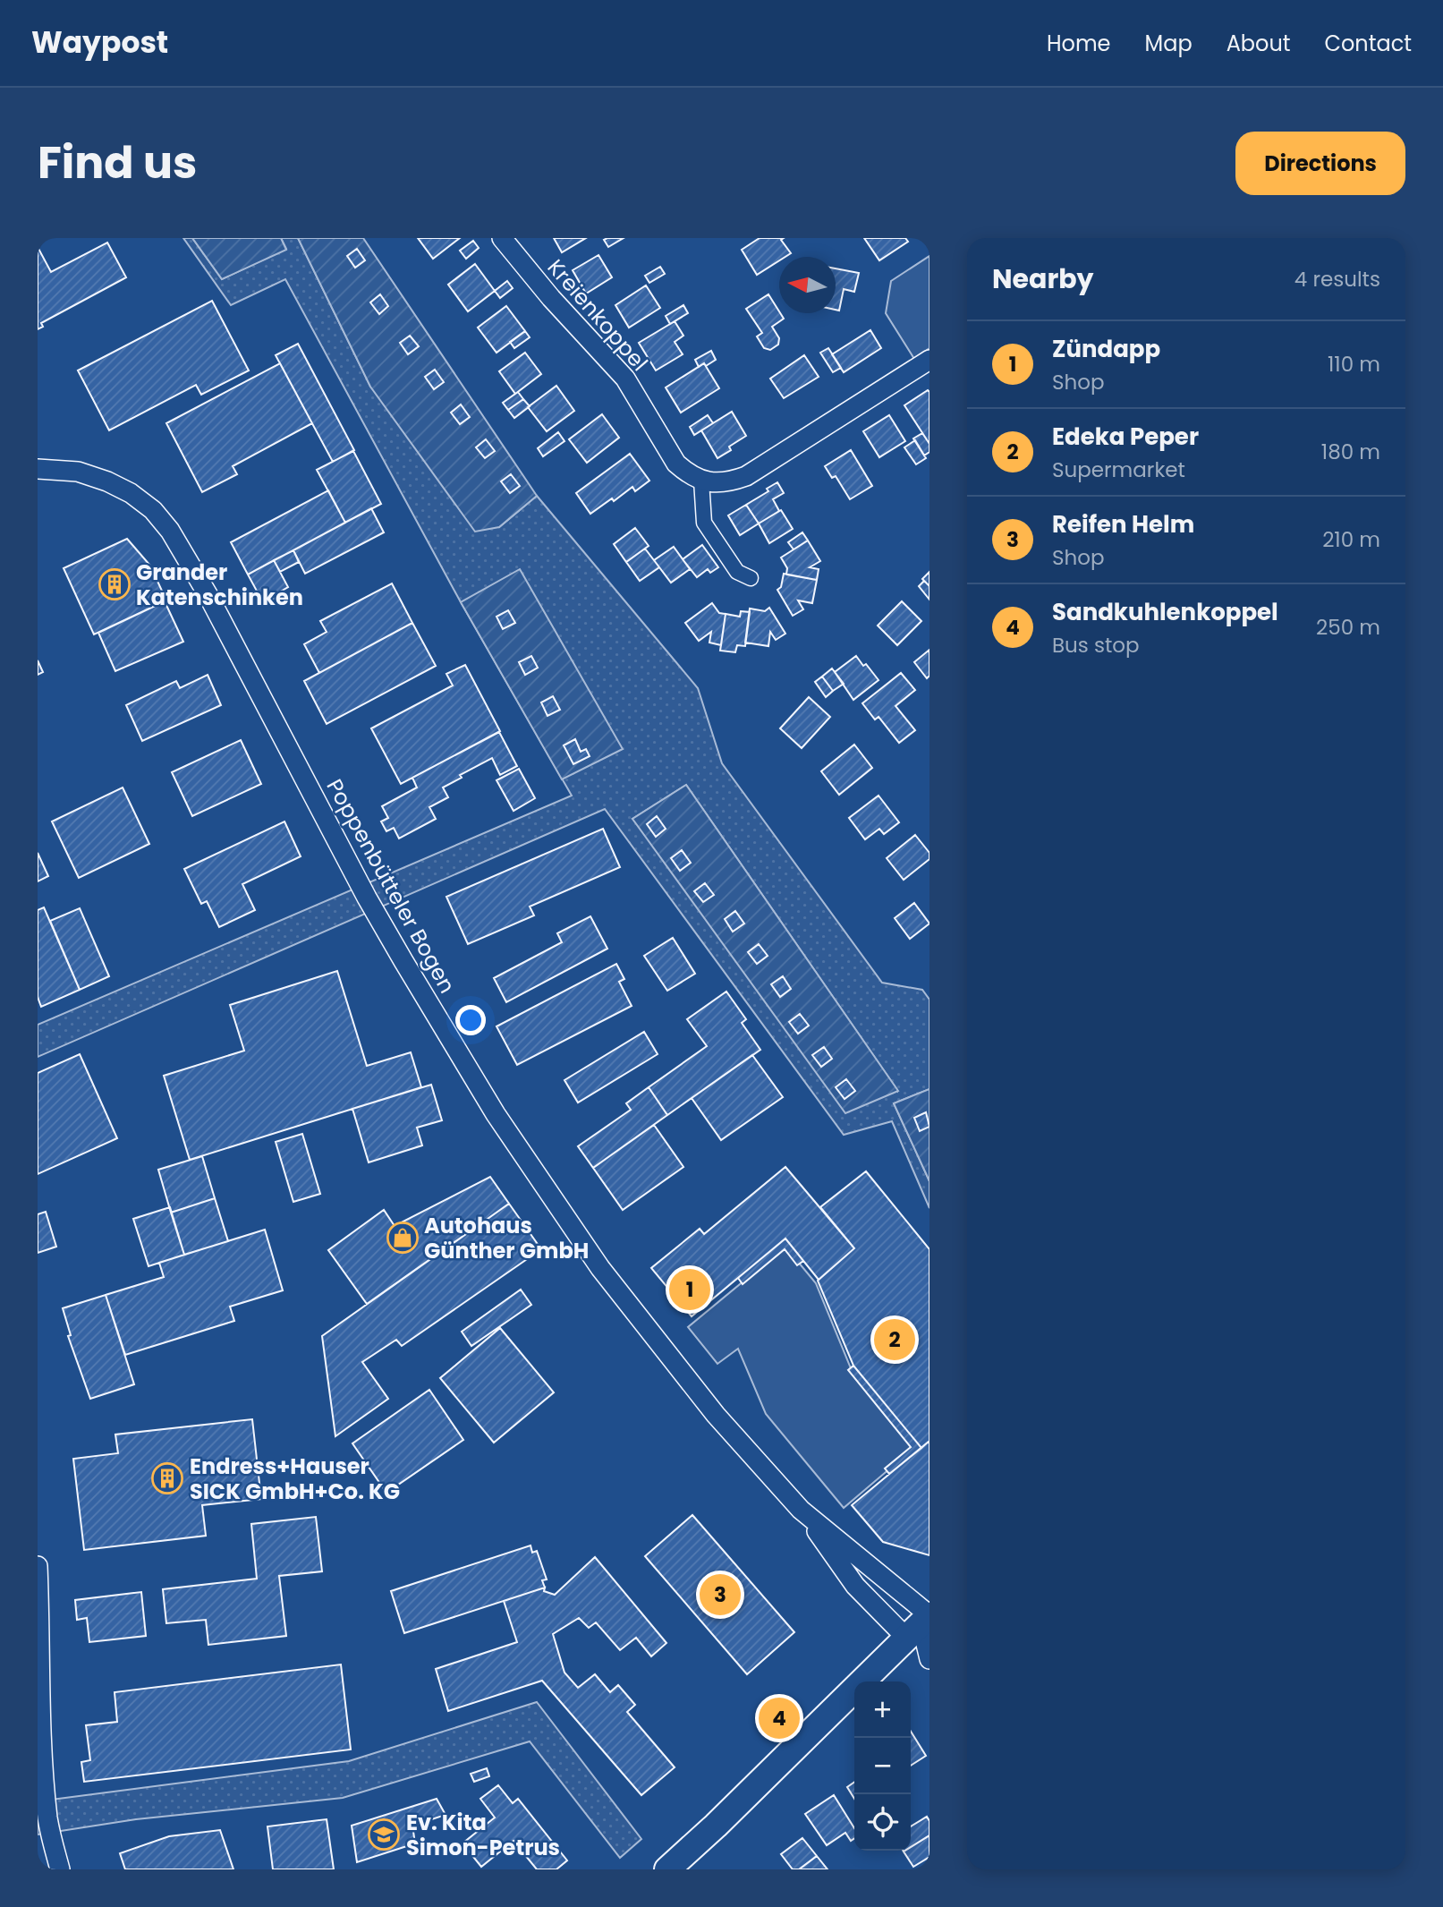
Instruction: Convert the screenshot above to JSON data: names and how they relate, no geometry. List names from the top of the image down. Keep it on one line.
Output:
{"streets":{"street":["Kreienkoppel","Poppenbütteler Bogen"]},"places":{"building":["Grander Katenschinken","Endress+Hauser SICK GmbH+Co. KG"],"shop":["Autohaus Günther GmbH"],"school or university":["Ev. Kita Simon-Petrus"]},"north":"left","page":{"header":"Waypost","nav":["Home","Map","About","Contact"],"title":"Find us","buttons":"Directions","heading":["Nearby","4 results"],"list":[{"mark":"1","name":"Zündapp","note":"Shop","value":"110 m"},{"mark":"2","name":"Edeka Peper","note":"Supermarket","value":"180 m"},{"mark":"3","name":"Reifen Helm","note":"Shop","value":"210 m"},{"mark":"4","name":"Sandkuhlenkoppel","note":"Bus stop","value":"250 m"}],"pins":["1","2","3","4"],"map_buttons":["+","−"]}}
